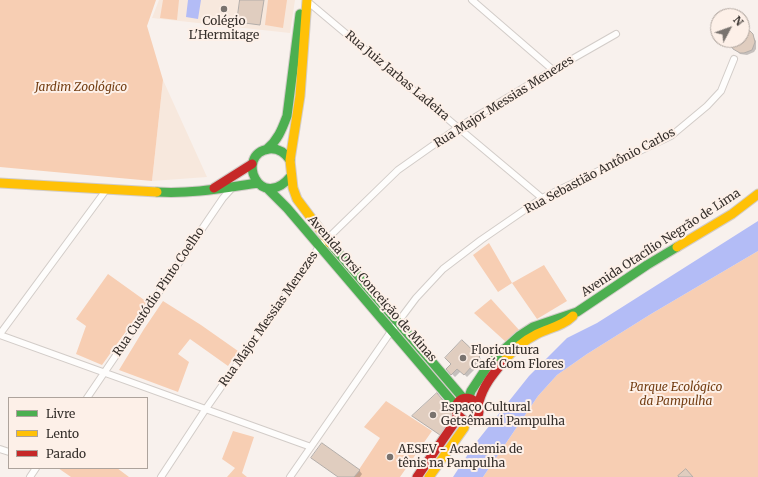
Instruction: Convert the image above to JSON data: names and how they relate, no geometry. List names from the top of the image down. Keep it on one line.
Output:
{"streets":{"street":["Rua Juiz Jarbas Ladeira","Rua Major Messias Menezes","Rua Sebastião Antônio Carlos","Avenida Otacílio Negrão de Lima","Avenida Orsi Conceição de Minas","Rua Custódio Pinto Coelho"]},"crossings":[["Rua Juiz Jarbas Ladeira","Rua Major Messias Menezes"],["Rua Juiz Jarbas Ladeira","Rua Sebastião Antônio Carlos"],["Rua Major Messias Menezes","Avenida Orsi Conceição de Minas"],["Rua Sebastião Antônio Carlos","Avenida Orsi Conceição de Minas"],["Avenida Otacílio Negrão de Lima","Avenida Orsi Conceição de Minas"]],"parks":["Jardim Zoológico","Parque Ecológico da Pampulha"],"places":["Colégio L'Hermitage","Floricultura Café Com Flores","Espaço Cultural Getsêmani Pampulha","AESEV - Academia de tênis na Pampulha"],"legend":["Livre","Lento","Parado"],"north":"top right"}
